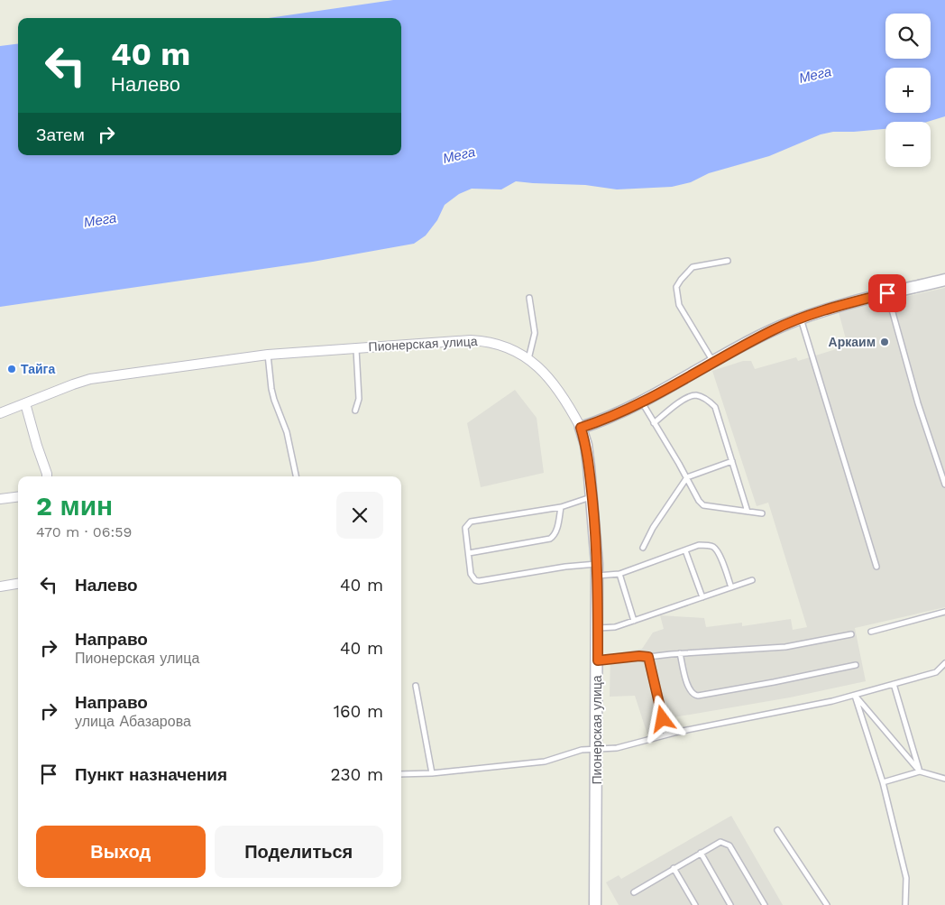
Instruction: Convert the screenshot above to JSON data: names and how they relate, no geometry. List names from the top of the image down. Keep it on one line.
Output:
{"streets":{"street":["Пионерская улица"]},"water":["Мега"],"places":["Аркаим","Тайга"],"page":{"map_buttons":["+","−"],"turn":["40 m","Налево"],"then":"Затем","heading":["2 мин","470 m · 06:59"],"list":[{"name":"Налево","value":"40 m"},{"name":"Направо","note":"Пионерская улица","value":"40 m"},{"name":"Направо","note":"улица Абазарова","value":"160 m"},{"name":"Пункт назначения","value":"230 m"}],"buttons":["Выход","Поделиться"]}}
